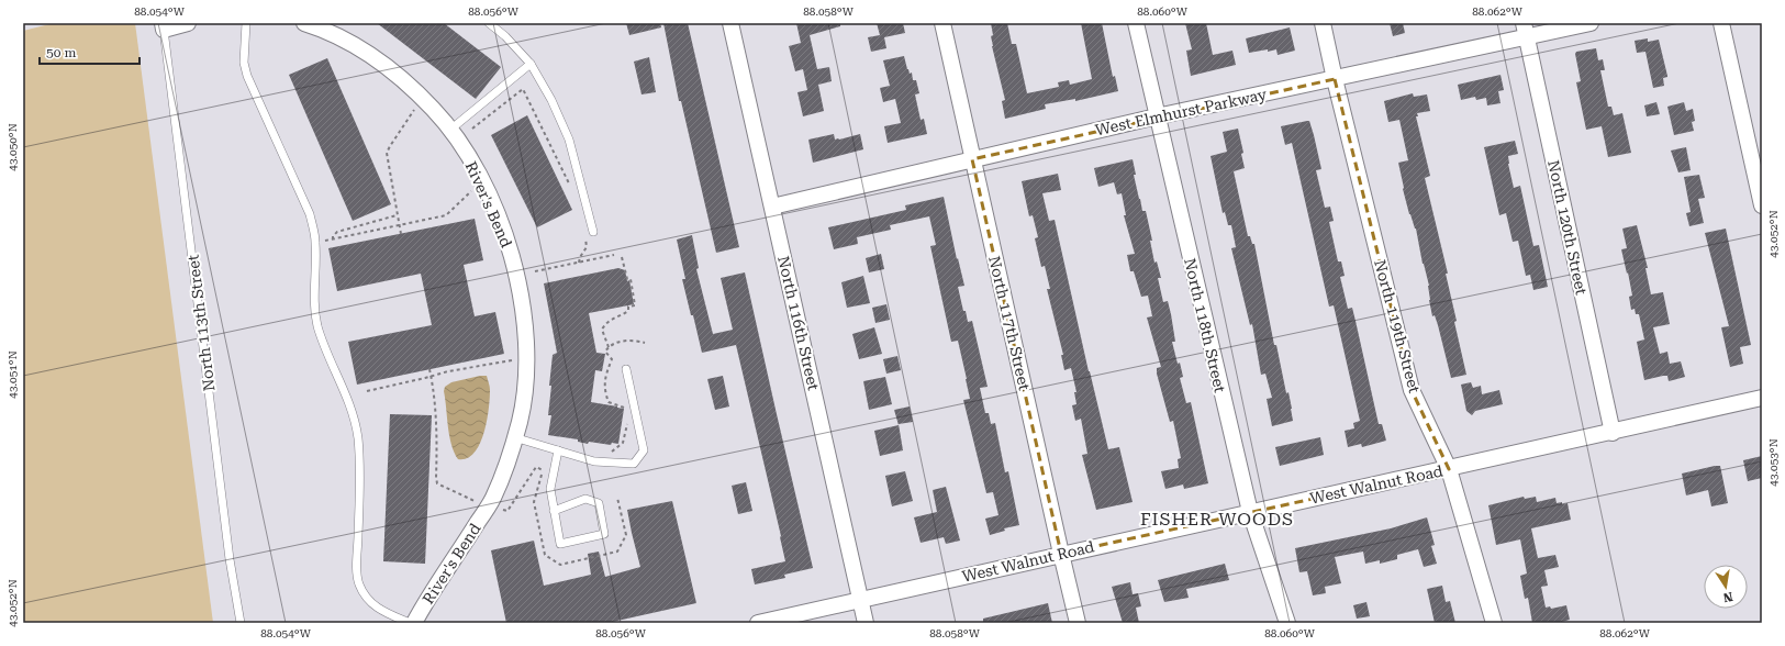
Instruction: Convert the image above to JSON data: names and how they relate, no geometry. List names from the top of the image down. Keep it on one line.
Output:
{"streets":{"street":["West Elmhurst Parkway","River's Bend","North 120th Street","North 116th Street","North 117th Street","North 118th Street","North 119th Street","West Walnut Road"],"lane":["North 113th Street"]},"crossings":[["West Elmhurst Parkway","North 120th Street"],["West Elmhurst Parkway","North 116th Street"],["West Elmhurst Parkway","North 117th Street"],["West Elmhurst Parkway","North 118th Street"],["West Elmhurst Parkway","North 119th Street"],["North 120th Street","West Walnut Road"],["North 116th Street","West Walnut Road"],["North 117th Street","West Walnut Road"],["North 118th Street","West Walnut Road"],["North 119th Street","West Walnut Road"]],"districts":["FISHER WOODS"],"scale_bar":"50 m","north":"bottom","coordinates":["88.054°W","88.056°W","88.058°W","88.060°W","88.062°W","43.050°N","43.052°N","43.051°N","43.053°N"]}
